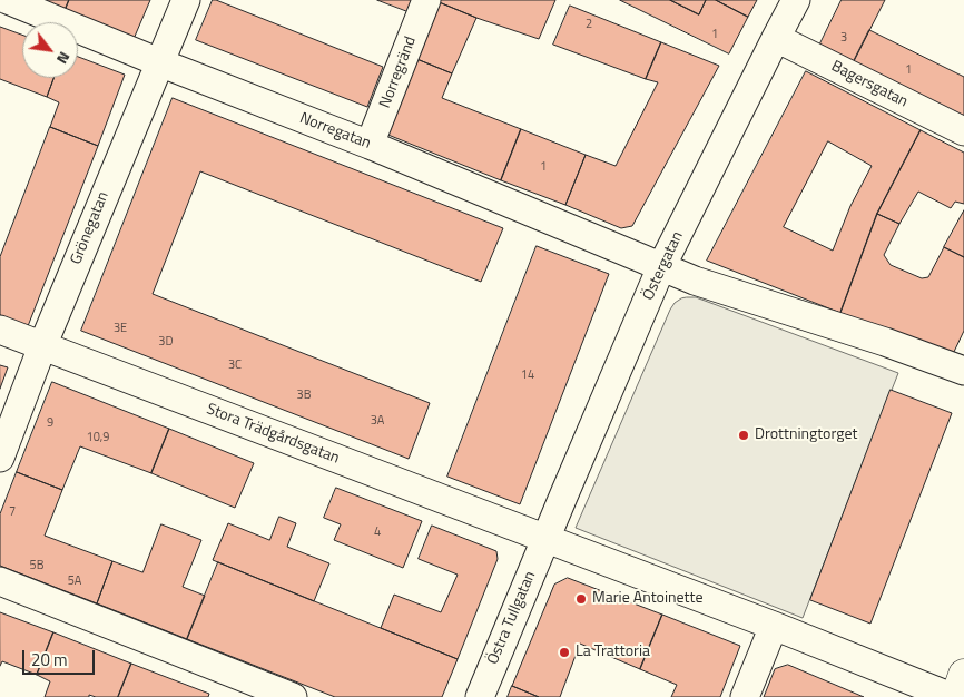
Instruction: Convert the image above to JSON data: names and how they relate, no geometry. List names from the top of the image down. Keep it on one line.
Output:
{"streets":{"street":["Norregränd","Bagersgatan","Norregatan","Grönegatan","Östergatan","Stora Trädgårdsgatan","Östra Tullgatan"]},"crossings":[["Norregränd","Norregatan"],["Bagersgatan","Östergatan"],["Norregatan","Grönegatan"],["Norregatan","Östergatan"],["Grönegatan","Stora Trädgårdsgatan"],["Östergatan","Stora Trädgårdsgatan"],["Östergatan","Östra Tullgatan"],["Stora Trädgårdsgatan","Östra Tullgatan"]],"places":["Drottningtorget","Marie Antoinette","La Trattoria"],"house_numbers":["2","1","3","1","1","3E","3D","3C","14","3B","3A","9","10,9","7","4","5B","5A"],"scale_bar":"20 m","north":"bottom right"}
